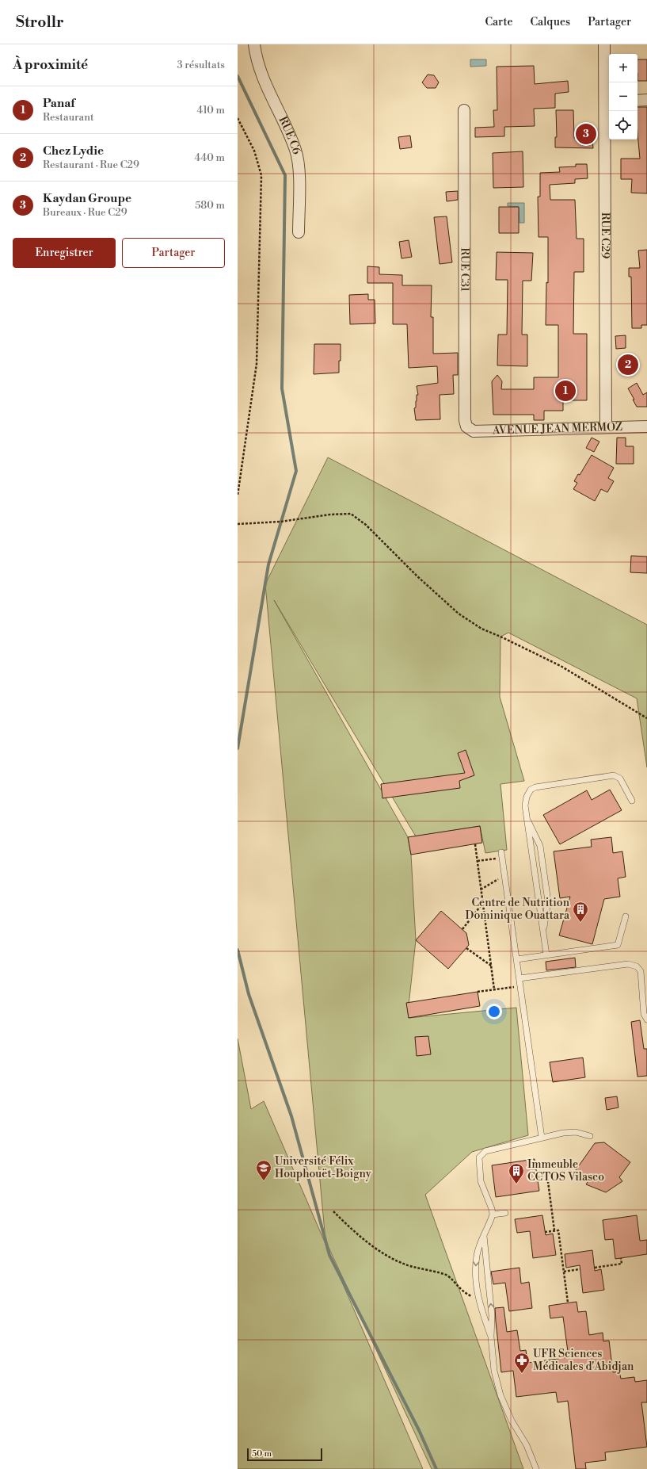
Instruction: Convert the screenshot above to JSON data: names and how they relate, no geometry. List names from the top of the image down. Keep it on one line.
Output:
{"streets":{"street":["RUE C6","RUE C29","RUE C31","AVENUE JEAN MERMOZ"]},"crossings":[["RUE C29","AVENUE JEAN MERMOZ"],["RUE C31","AVENUE JEAN MERMOZ"]],"places":{"building":["Centre de Nutrition Dominique Ouattara","Immeuble CCTOS Vilasco"],"school or university":["Université Félix Houphouët-Boigny"],"pharmacy":["UFR Sciences Médicales d'Abidjan"]},"scale_bar":"50 m","page":{"header":"Strollr","nav":["Carte","Calques","Partager"],"heading":["À proximité","3 résultats"],"map_buttons":["+","−"],"list":[{"mark":"1","name":"Panaf","note":"Restaurant","value":"410 m"},{"mark":"2","name":"Chez Lydie","note":"Restaurant · Rue C29","value":"440 m"},{"mark":"3","name":"Kaydan Groupe","note":"Bureaux · Rue C29","value":"580 m"}],"pins":["3","2","1"],"buttons":["Enregistrer","Partager"],"scale":"50 m"}}
